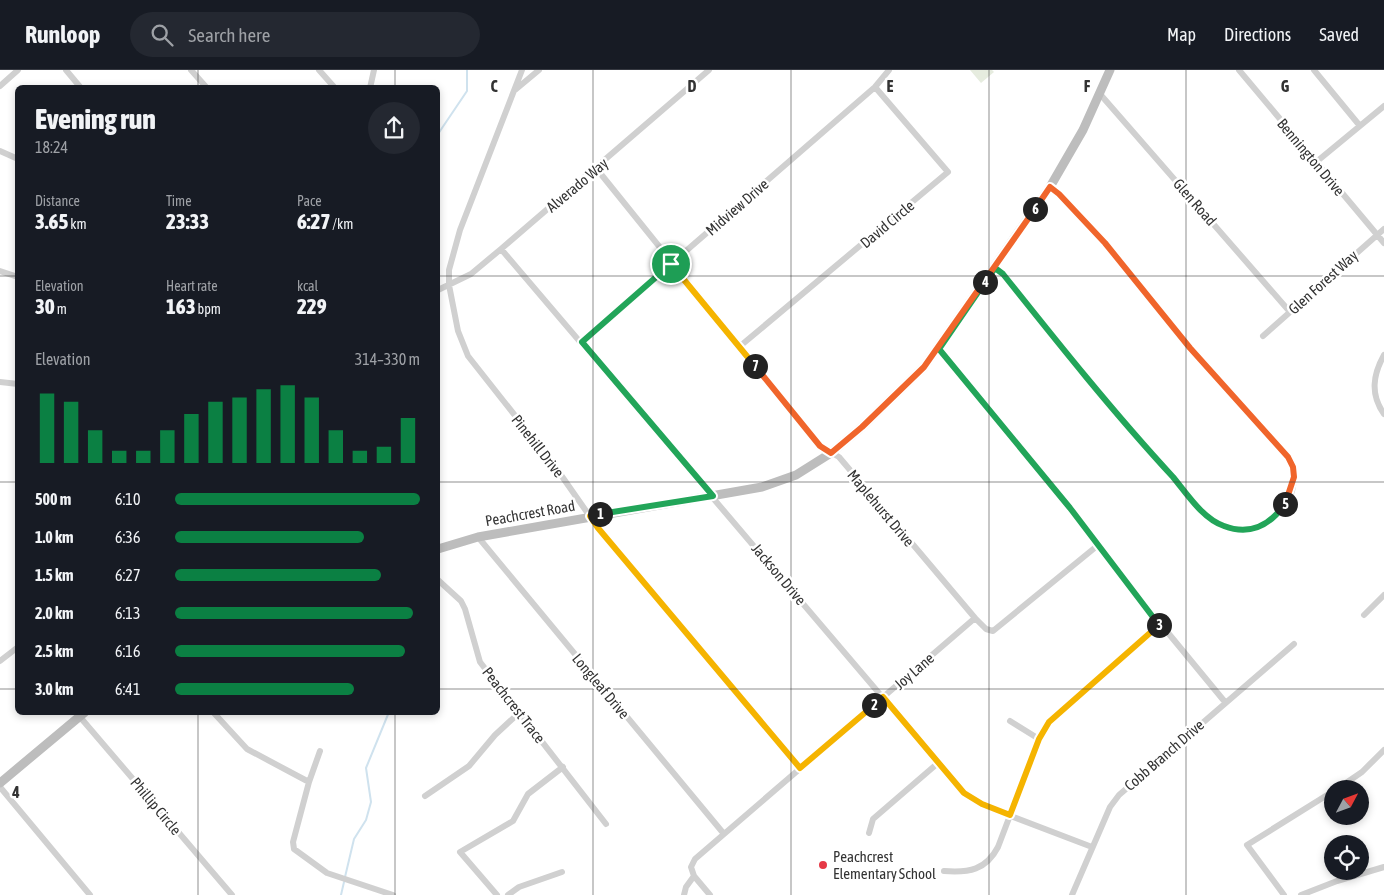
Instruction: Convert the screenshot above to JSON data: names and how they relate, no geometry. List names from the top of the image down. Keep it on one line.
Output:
{"streets":{"street":["Bennington Drive","Alverado Way","Glen Road","Midview Drive","David Circle","Glen Forest Way","Pinehill Drive","Maplehurst Drive","Peachcrest Road","Jackson Drive","Joy Lane","Longleaf Drive","Peachcrest Trace","Cobb Branch Drive","Phillip Circle"]},"crossings":[["Bennington Drive","Glen Forest Way"],["Alverado Way","Pinehill Drive"],["Alverado Way","Maplehurst Drive"],["Alverado Way","Jackson Drive"],["Glen Road","Glen Forest Way"],["Glen Road","Peachcrest Road"],["Midview Drive","David Circle"],["Midview Drive","Maplehurst Drive"],["Midview Drive","Jackson Drive"],["David Circle","Maplehurst Drive"],["Pinehill Drive","Peachcrest Road"],["Pinehill Drive","Joy Lane"],["Maplehurst Drive","Peachcrest Road"],["Maplehurst Drive","Joy Lane"],["Peachcrest Road","Jackson Drive"],["Peachcrest Road","Longleaf Drive"],["Jackson Drive","Joy Lane"],["Jackson Drive","Cobb Branch Drive"],["Joy Lane","Longleaf Drive"]],"places":["Peachcrest Elementary School"],"north":"top right","page":{"header":"Runloop","search":"Search here","nav":["Map","Directions","Saved"],"heading":["Evening run","18:24"],"stats":[["Distance","3.65 km"],["Time","23:33"],["Pace","6:27 /km"],["Elevation","30 m"],["Heart rate","163 bpm"],["kcal","229"]],"pins":["6","4","7","5","1","3","2"],"chart":["Elevation","314–330 m"],"list":[{"name":"500 m","note":"6:10"},{"name":"1.0 km","note":"6:36"},{"name":"1.5 km","note":"6:27"},{"name":"2.0 km","note":"6:13"},{"name":"2.5 km","note":"6:16"},{"name":"3.0 km","note":"6:41"}]},"grid":{"columns":["C","D","E","F","G"],"rows":["4"]}}
